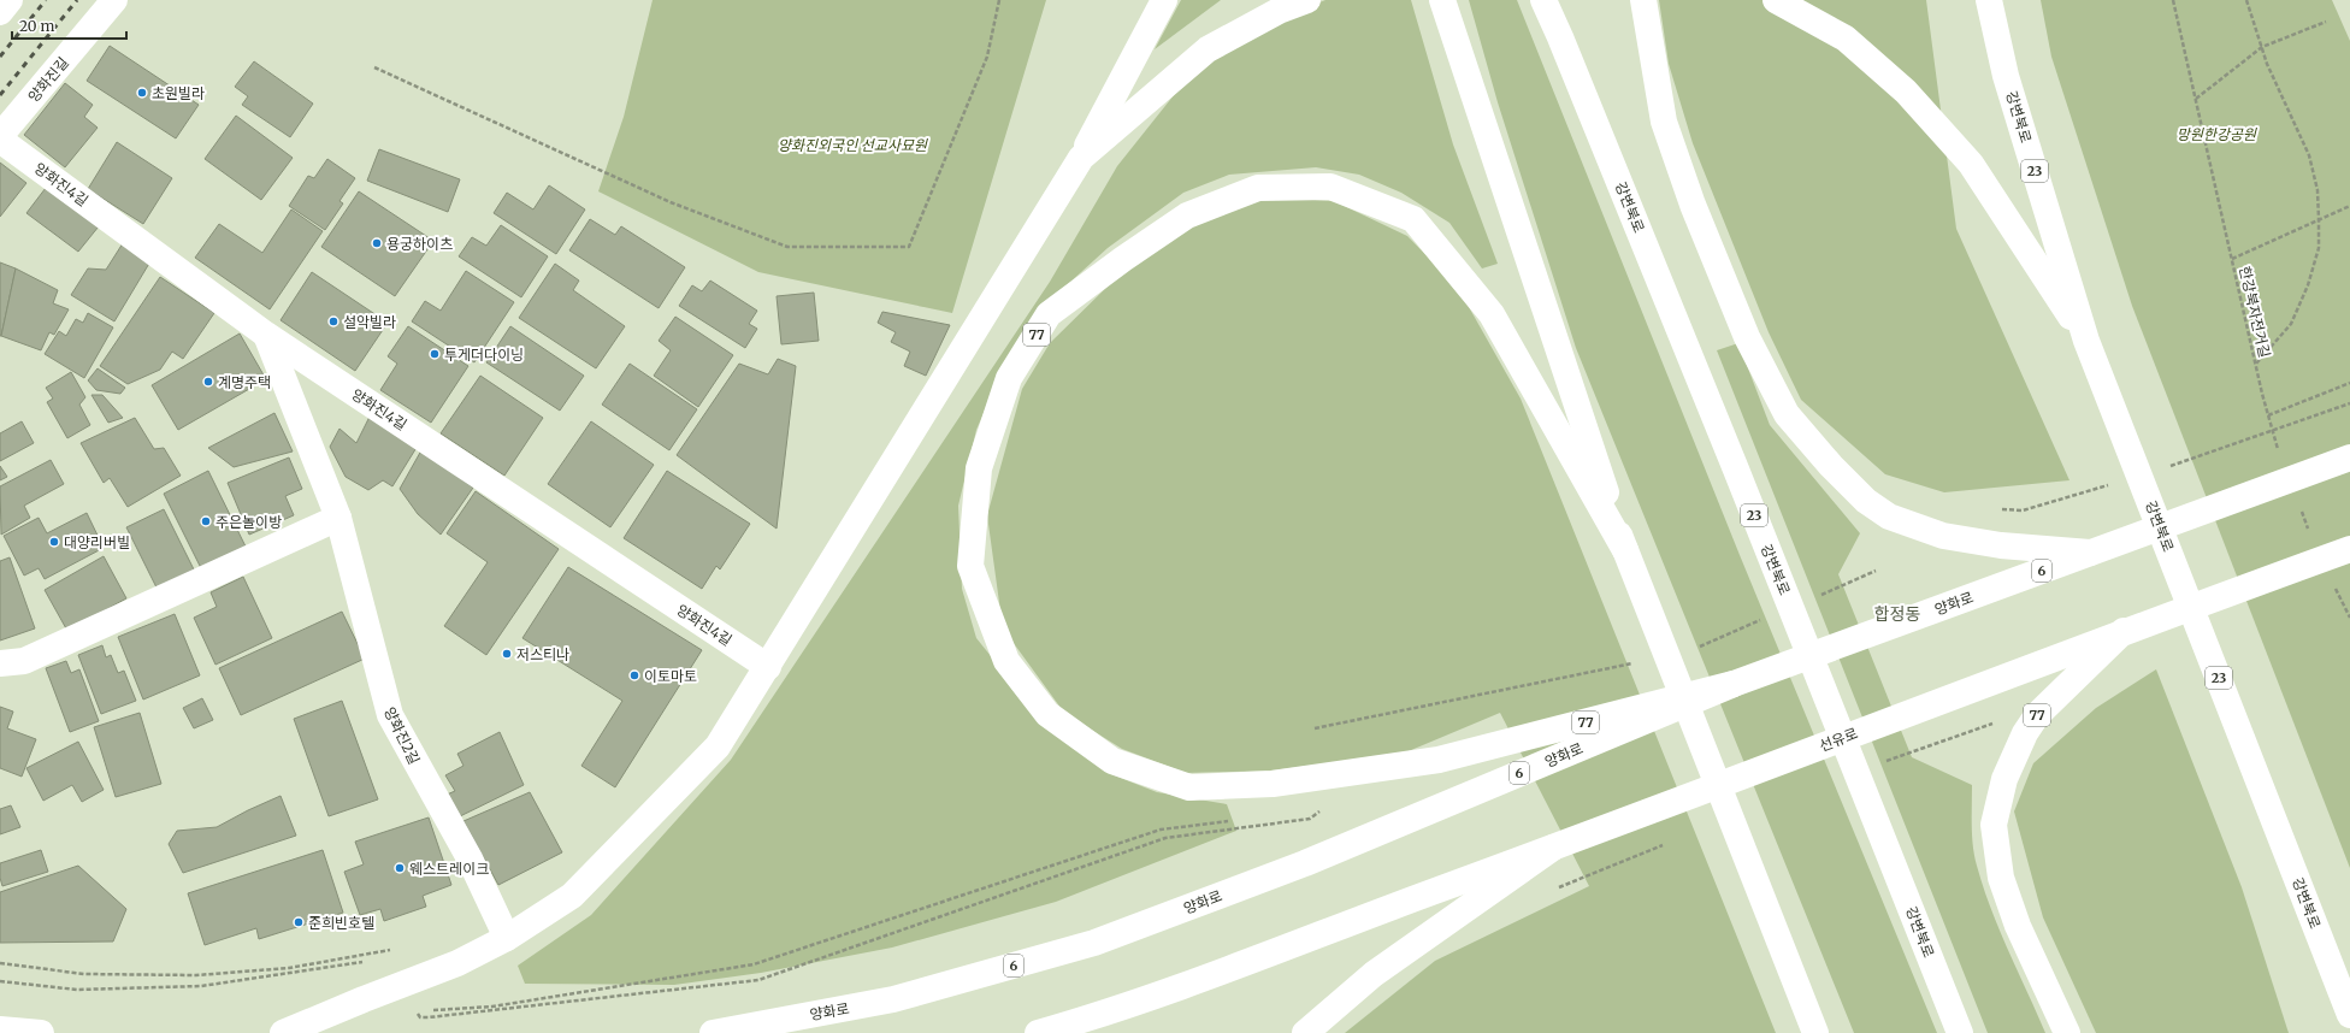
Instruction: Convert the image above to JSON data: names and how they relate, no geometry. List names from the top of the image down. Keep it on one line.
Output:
{"streets":{"main road":["양화진길","강변북로","23","양화진4길","77","6","양화로","양화진2길","선유로"],"path":["한강북자전거길"]},"crossings":[["양화진4길","양화진2길"],["77","양화로"],["77","선유로"]],"districts":["합정동"],"parks":["망원한강공원","양화진외국인 선교사묘원"],"places":["초원빌라","용궁하이츠","설악빌라","투게더다이닝","계명주택","주은놀이방","대양리버빌","저스티나","이토마토","웨스트레이크","준희빈호텔"],"scale_bar":"20 m"}
